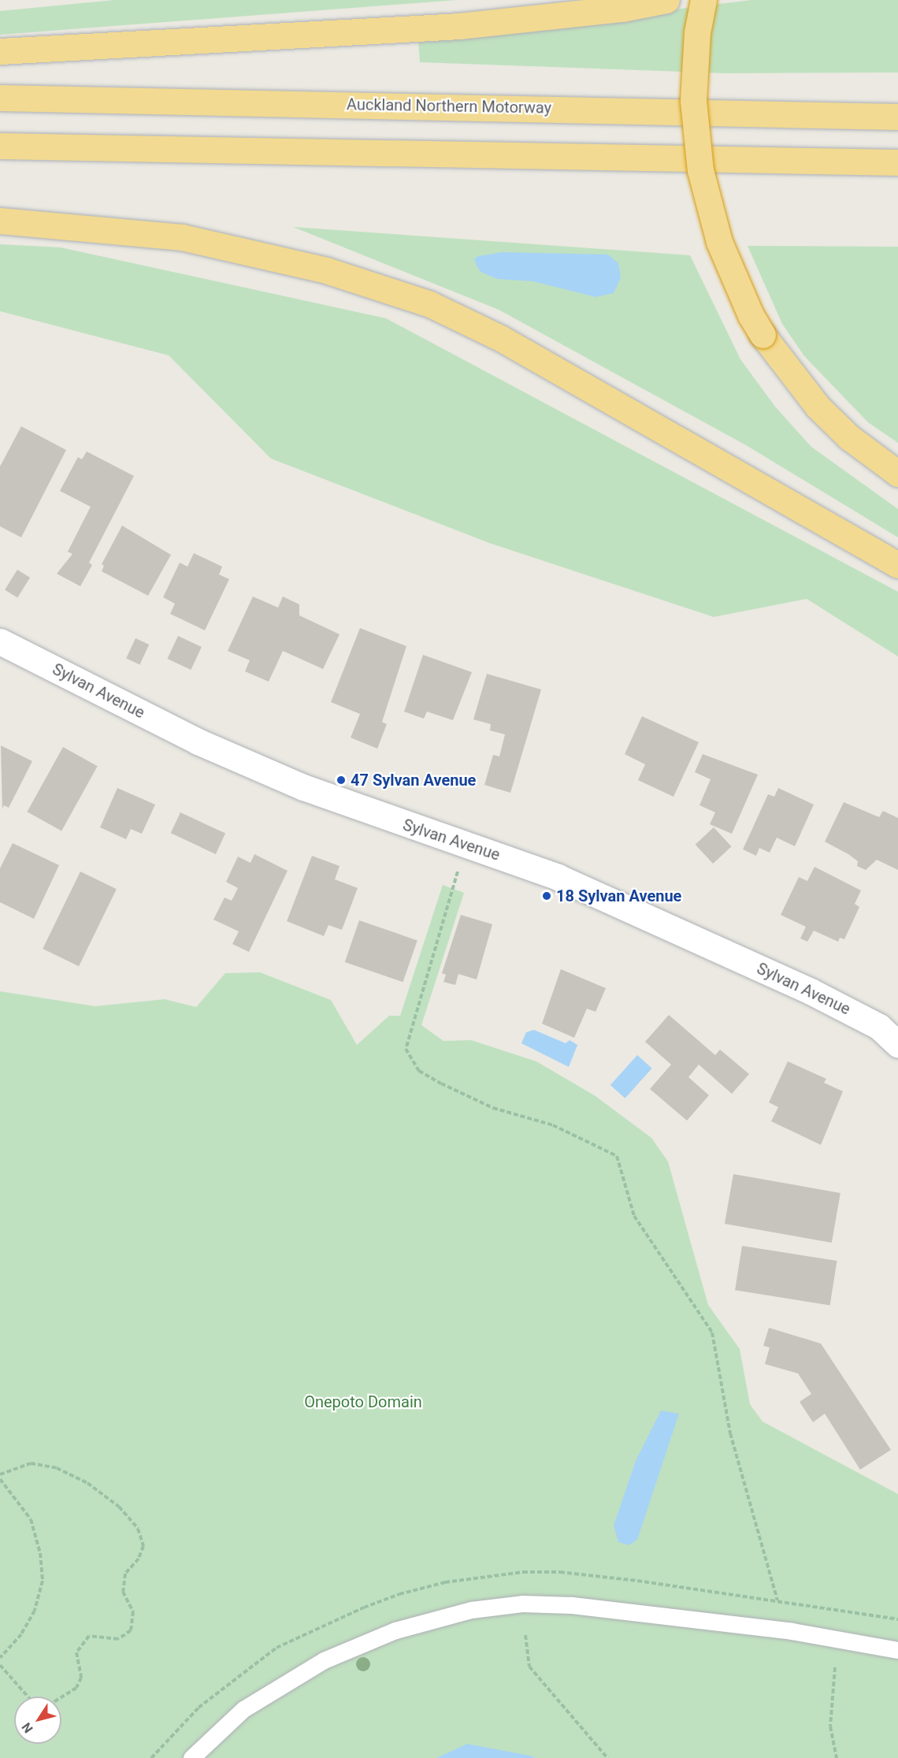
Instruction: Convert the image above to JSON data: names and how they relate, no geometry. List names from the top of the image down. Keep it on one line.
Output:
{"streets":{"highway":["Auckland Northern Motorway"],"main road":["Sylvan Avenue"]},"parks":["Onepoto Domain"],"places":["47 Sylvan Avenue","18 Sylvan Avenue"],"north":"bottom left"}
